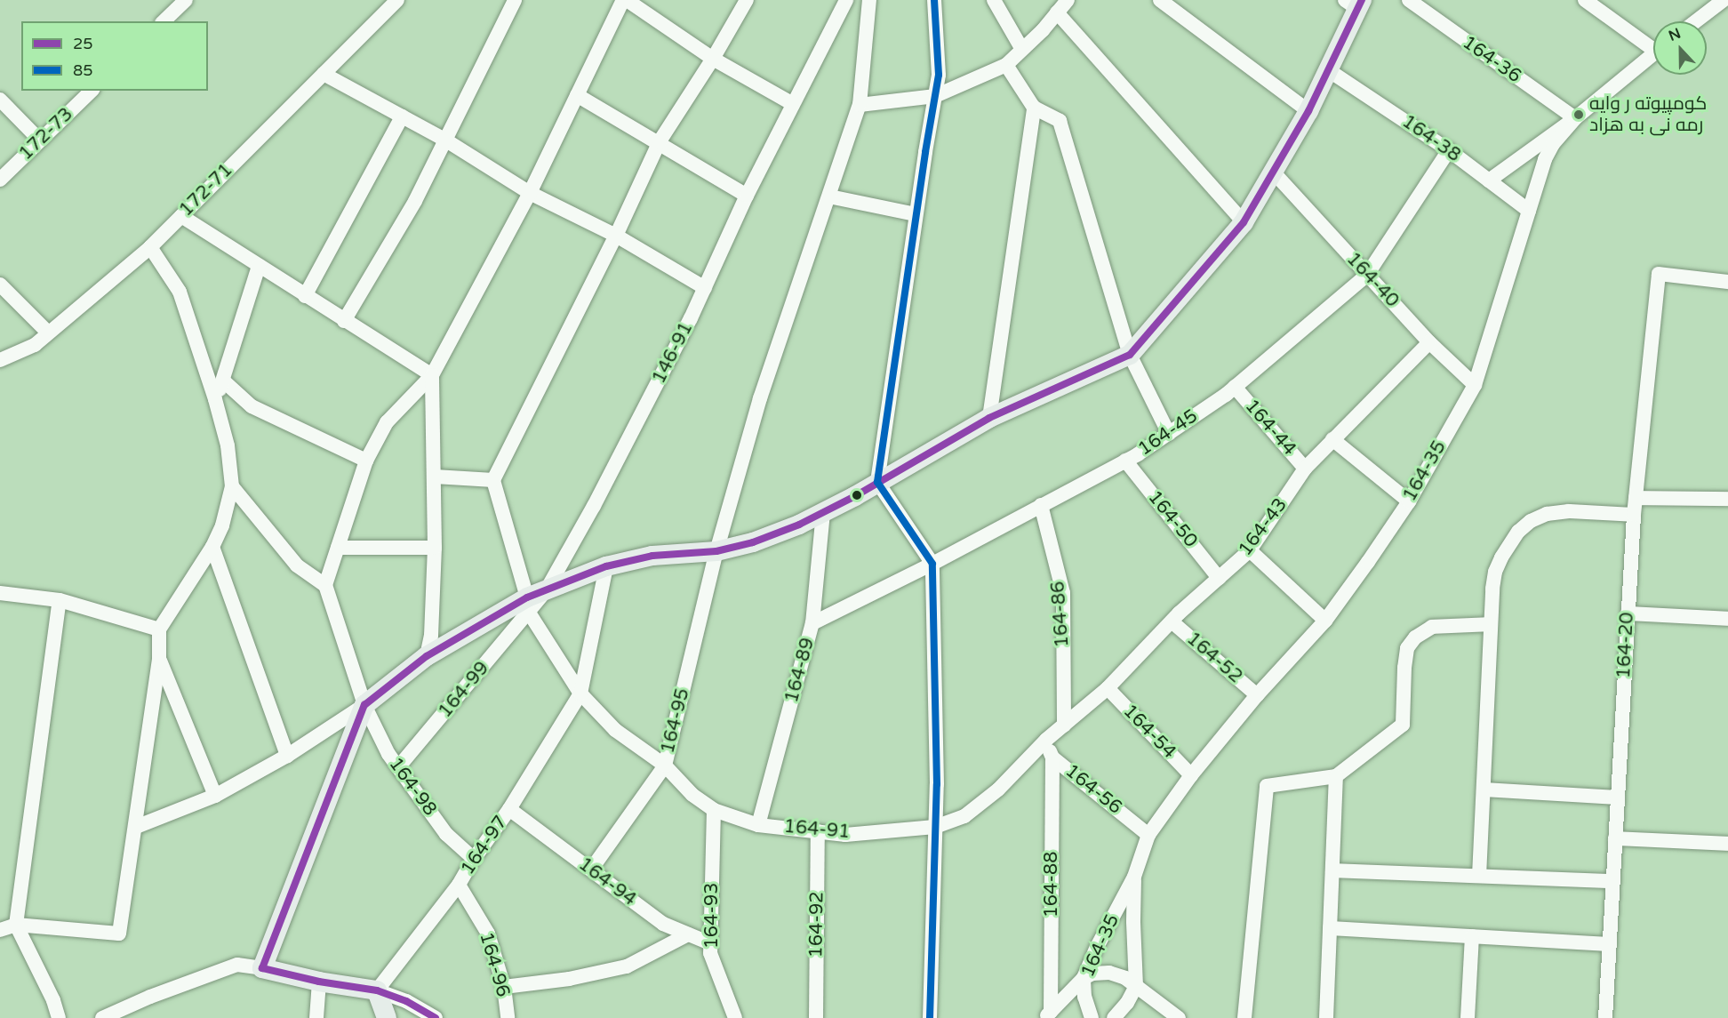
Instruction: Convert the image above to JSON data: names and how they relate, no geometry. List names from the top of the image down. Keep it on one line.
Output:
{"streets":{"street":["164-36","172-73","164-38","172-71","164-40","146-91","164-44","164-45","164-35","164-50","164-43","164-86","164-20","164-52","164-89","164-99","164-95","164-54","164-98","164-56","164-91","164-97","164-94","164-88","164-93","164-92","164-96"]},"crossings":[["164-36","164-35"],["164-38","164-45"],["164-38","164-35"],["164-40","164-45"],["164-40","164-35"],["164-40","164-43"],["164-44","164-45"],["164-44","164-43"],["164-45","164-50"],["164-45","164-86"],["164-45","164-89"],["164-35","164-52"],["164-35","164-54"],["164-35","164-56"],["164-50","164-43"],["164-43","164-86"],["164-43","164-52"],["164-43","164-54"],["164-43","164-91"],["164-86","164-91"],["164-89","164-91"],["164-99","164-98"],["164-95","164-91"],["164-95","164-94"],["164-98","164-97"],["164-56","164-91"],["164-56","164-88"],["164-91","164-97"],["164-91","164-93"],["164-91","164-92"],["164-97","164-94"],["164-97","164-96"],["164-94","164-93"],["164-93","164-96"]],"places":["کومپیوته ر وایه رمه نی به هزاد"],"lines":["transit line 25","transit line 85"],"legend":["25","85"],"north":"top"}
